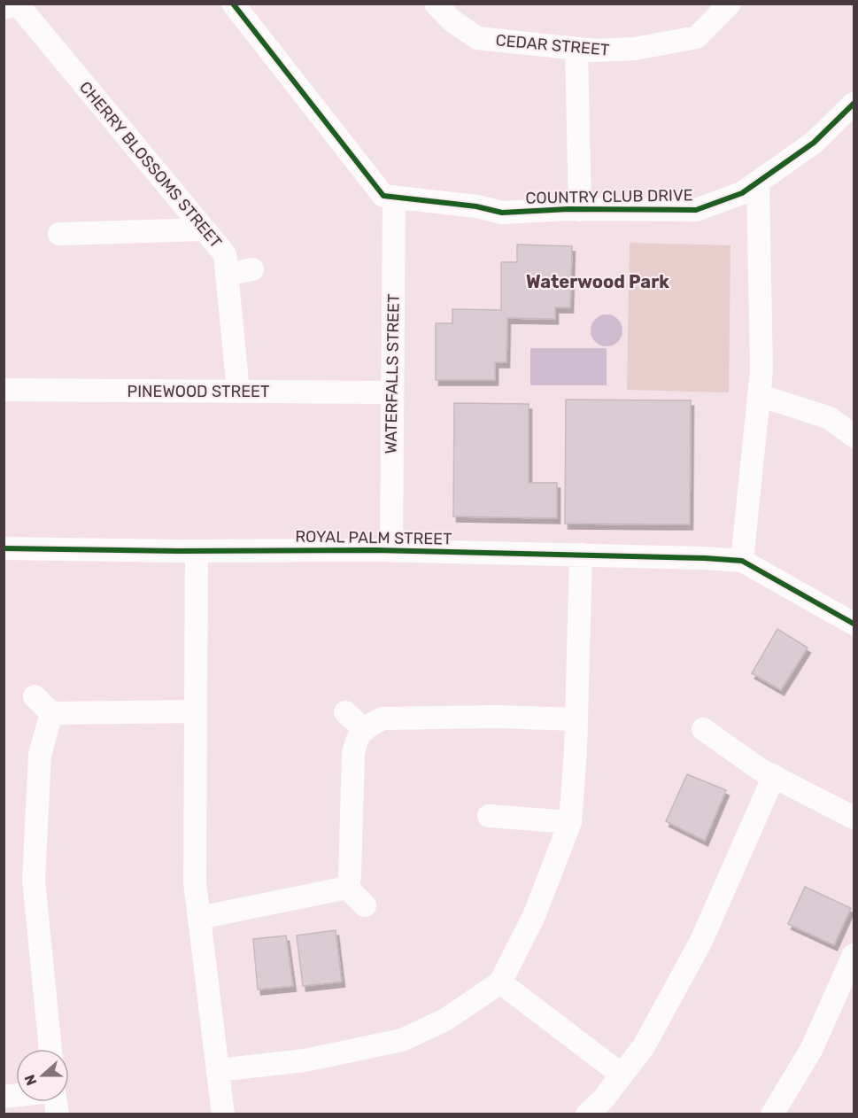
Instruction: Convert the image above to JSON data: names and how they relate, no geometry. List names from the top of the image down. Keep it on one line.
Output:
{"streets":{"street":["CEDAR STREET","CHERRY BLOSSOMS STREET","COUNTRY CLUB DRIVE","WATERFALLS STREET","PINEWOOD STREET","ROYAL PALM STREET"]},"crossings":[["CHERRY BLOSSOMS STREET","PINEWOOD STREET"],["COUNTRY CLUB DRIVE","WATERFALLS STREET"],["WATERFALLS STREET","PINEWOOD STREET"],["WATERFALLS STREET","ROYAL PALM STREET"]],"districts":["Waterwood Park"],"north":"left"}
